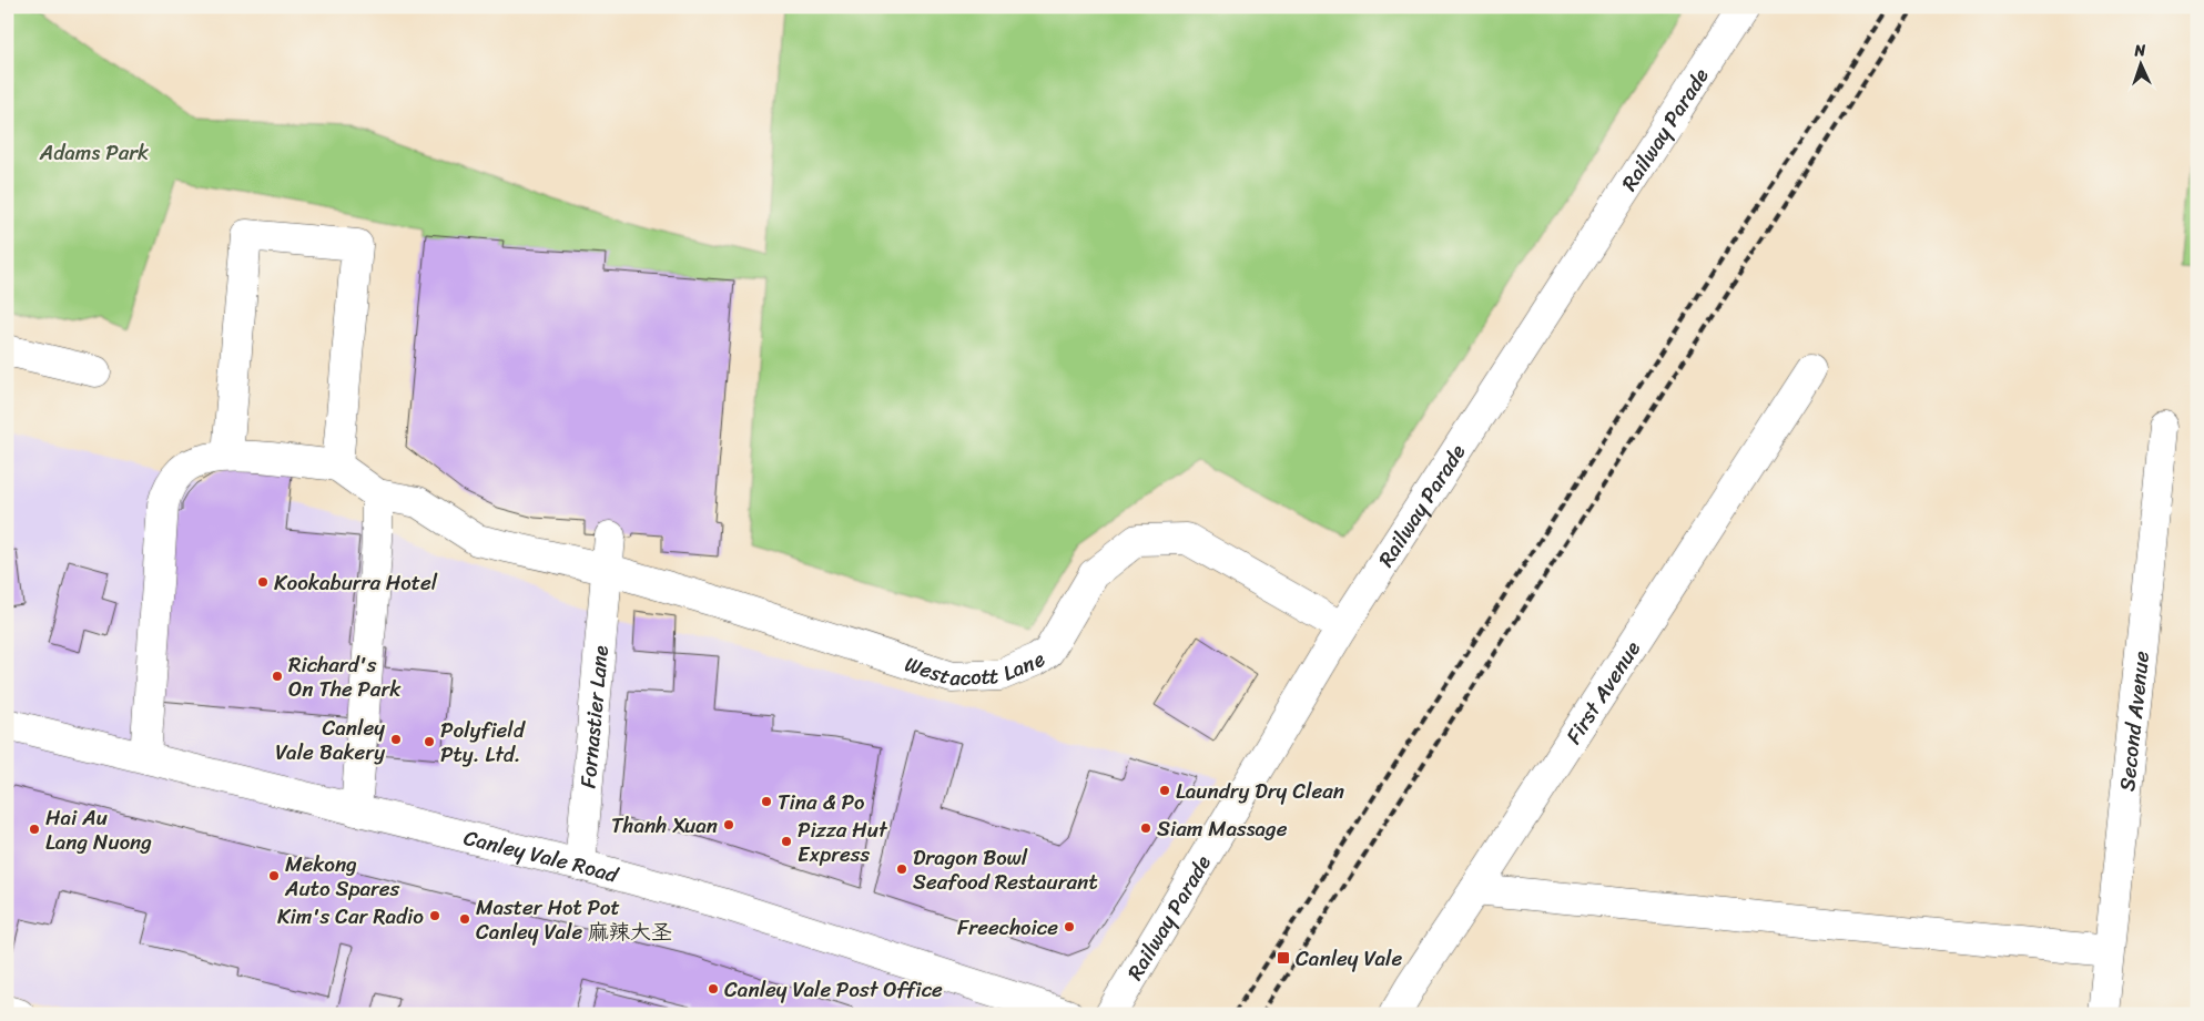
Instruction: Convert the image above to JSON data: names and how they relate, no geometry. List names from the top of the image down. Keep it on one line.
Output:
{"streets":{"main road":["Railway Parade","Westacott Lane","First Avenue","Fornastier Lane","Second Avenue","Canley Vale Road"]},"crossings":[["Railway Parade","Westacott Lane"],["Westacott Lane","Fornastier Lane"],["Fornastier Lane","Canley Vale Road"]],"parks":["Adams Park"],"places":{"other":["Kookaburra Hotel","Richard's On The Park","Canley Vale Bakery","Polyfield Pty. Ltd.","Laundry Dry Clean","Tina & Po","Thanh Xuan","Siam Massage","Hai Au Lang Nuong","Pizza Hut Express","Dragon Bowl Seafood Restaurant","Mekong Auto Spares","Kim's Car Radio","Master Hot Pot Canley Vale 麻辣大圣","Freechoice","Canley Vale Post Office"],"transit":["Canley Vale"]},"north":"top"}
